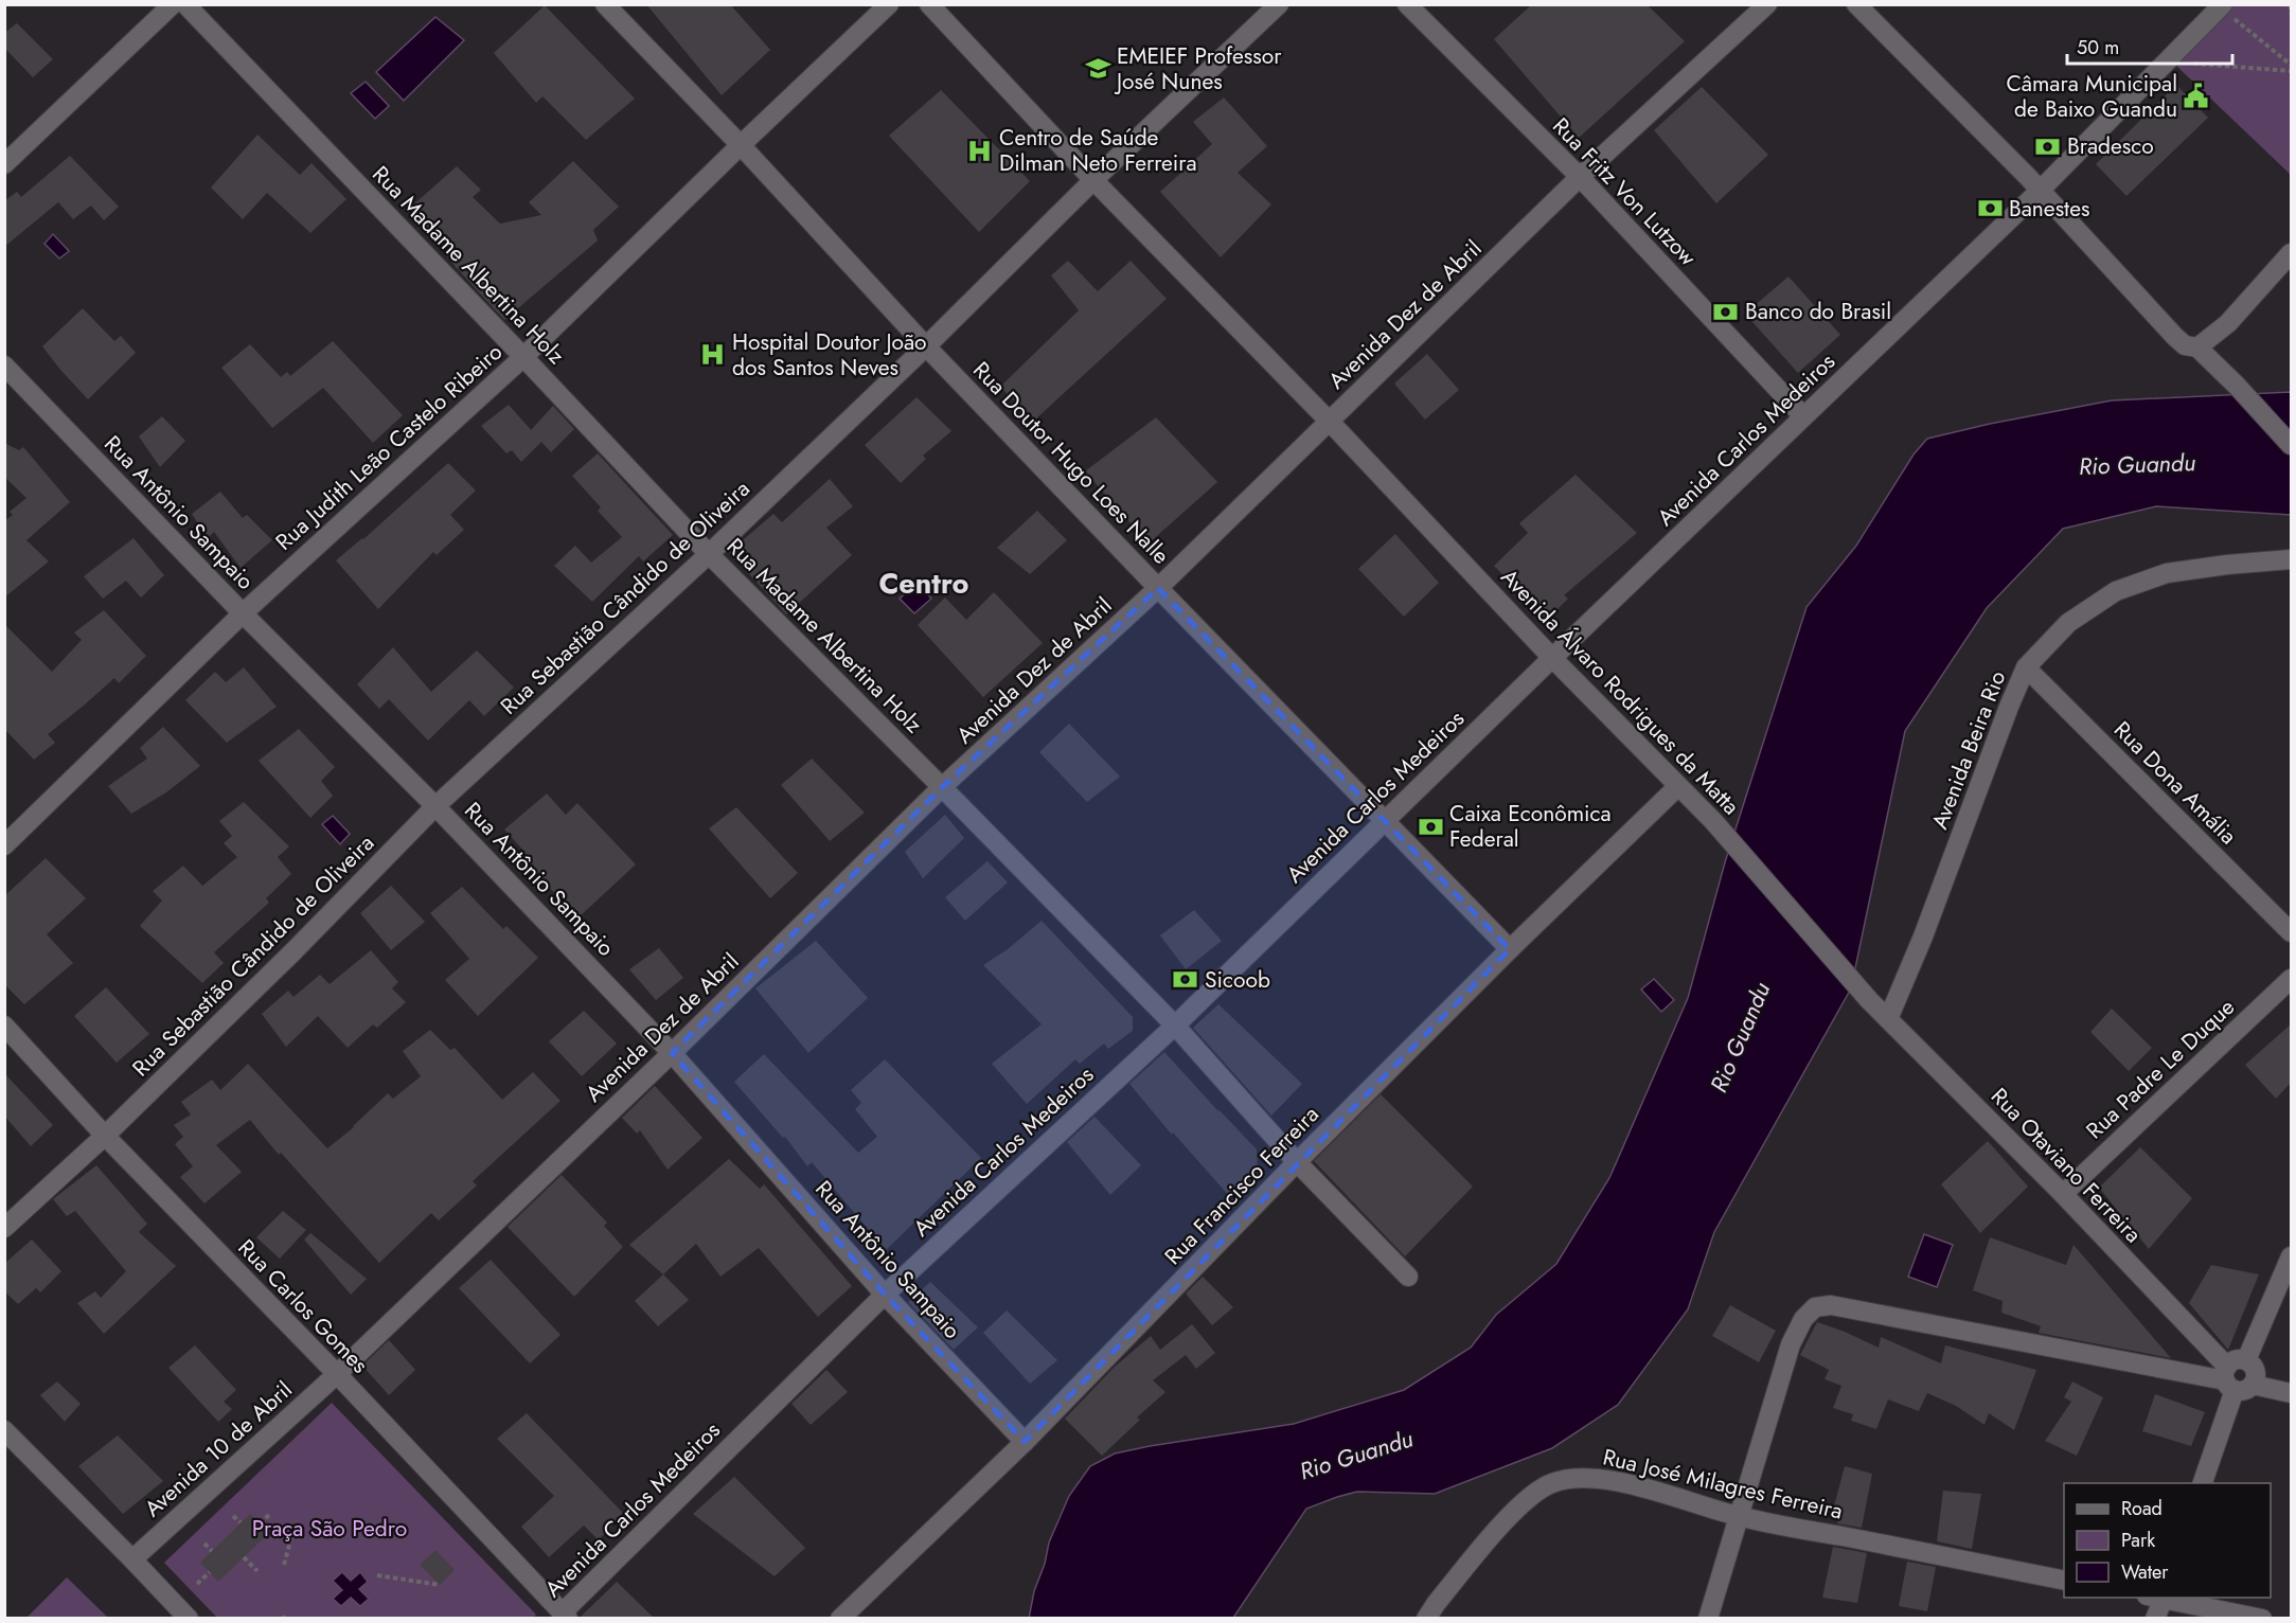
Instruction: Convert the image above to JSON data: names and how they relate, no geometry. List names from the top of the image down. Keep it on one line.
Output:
{"streets":{"street":["Rua Fritz Von Lutzow","Rua Madame Albertina Holz","Avenida Dez de Abril","Avenida Carlos Medeiros","Rua Judith Leão Castelo Ribeiro","Rua Doutor Hugo Loes Nalle","Rua Antônio Sampaio","Rua Sebastião Cândido de Oliveira","Avenida Álvaro Rodrigues da Matta","Avenida Beira Rio","Rua Dona Amália","Rua Padre Le Duque","Rua Otaviano Ferreira","Rua Francisco Ferreira","Rua Carlos Gomes","Avenida 10 de Abril","Rua José Milagres Ferreira"]},"crossings":[["Rua Fritz Von Lutzow","Avenida Dez de Abril"],["Rua Fritz Von Lutzow","Avenida Carlos Medeiros"],["Rua Madame Albertina Holz","Avenida Dez de Abril"],["Rua Madame Albertina Holz","Avenida Carlos Medeiros"],["Rua Madame Albertina Holz","Rua Judith Leão Castelo Ribeiro"],["Rua Madame Albertina Holz","Rua Sebastião Cândido de Oliveira"],["Rua Madame Albertina Holz","Rua Francisco Ferreira"],["Avenida Dez de Abril","Rua Doutor Hugo Loes Nalle"],["Avenida Dez de Abril","Rua Antônio Sampaio"],["Avenida Dez de Abril","Avenida Álvaro Rodrigues da Matta"],["Avenida Dez de Abril","Rua Carlos Gomes"],["Avenida Dez de Abril","Avenida 10 de Abril"],["Avenida Carlos Medeiros","Rua Doutor Hugo Loes Nalle"],["Avenida Carlos Medeiros","Rua Antônio Sampaio"],["Avenida Carlos Medeiros","Avenida Álvaro Rodrigues da Matta"],["Avenida Carlos Medeiros","Rua Carlos Gomes"],["Rua Judith Leão Castelo Ribeiro","Rua Doutor Hugo Loes Nalle"],["Rua Judith Leão Castelo Ribeiro","Rua Antônio Sampaio"],["Rua Doutor Hugo Loes Nalle","Rua Sebastião Cândido de Oliveira"],["Rua Doutor Hugo Loes Nalle","Rua Francisco Ferreira"],["Rua Antônio Sampaio","Rua Sebastião Cândido de Oliveira"],["Rua Antônio Sampaio","Rua Francisco Ferreira"],["Rua Sebastião Cândido de Oliveira","Avenida Álvaro Rodrigues da Matta"],["Rua Sebastião Cândido de Oliveira","Rua Carlos Gomes"],["Avenida Álvaro Rodrigues da Matta","Rua Otaviano Ferreira"],["Avenida Álvaro Rodrigues da Matta","Rua Francisco Ferreira"],["Avenida Beira Rio","Rua Dona Amália"],["Avenida Beira Rio","Rua Otaviano Ferreira"],["Rua Padre Le Duque","Rua Otaviano Ferreira"],["Rua Carlos Gomes","Avenida 10 de Abril"]],"districts":["Centro"],"water":["Rio Guandu"],"parks":["Praça São Pedro"],"places":{"school or university":["EMEIEF Professor José Nunes"],"public building":["Câmara Municipal de Baixo Guandu"],"bank":["Bradesco","Banestes","Banco do Brasil","Caixa Econômica Federal","Sicoob"],"hospital":["Centro de Saúde Dilman Neto Ferreira","Hospital Doutor João dos Santos Neves"]},"legend":["Road","Park","Water"],"scale_bar":"50 m"}
